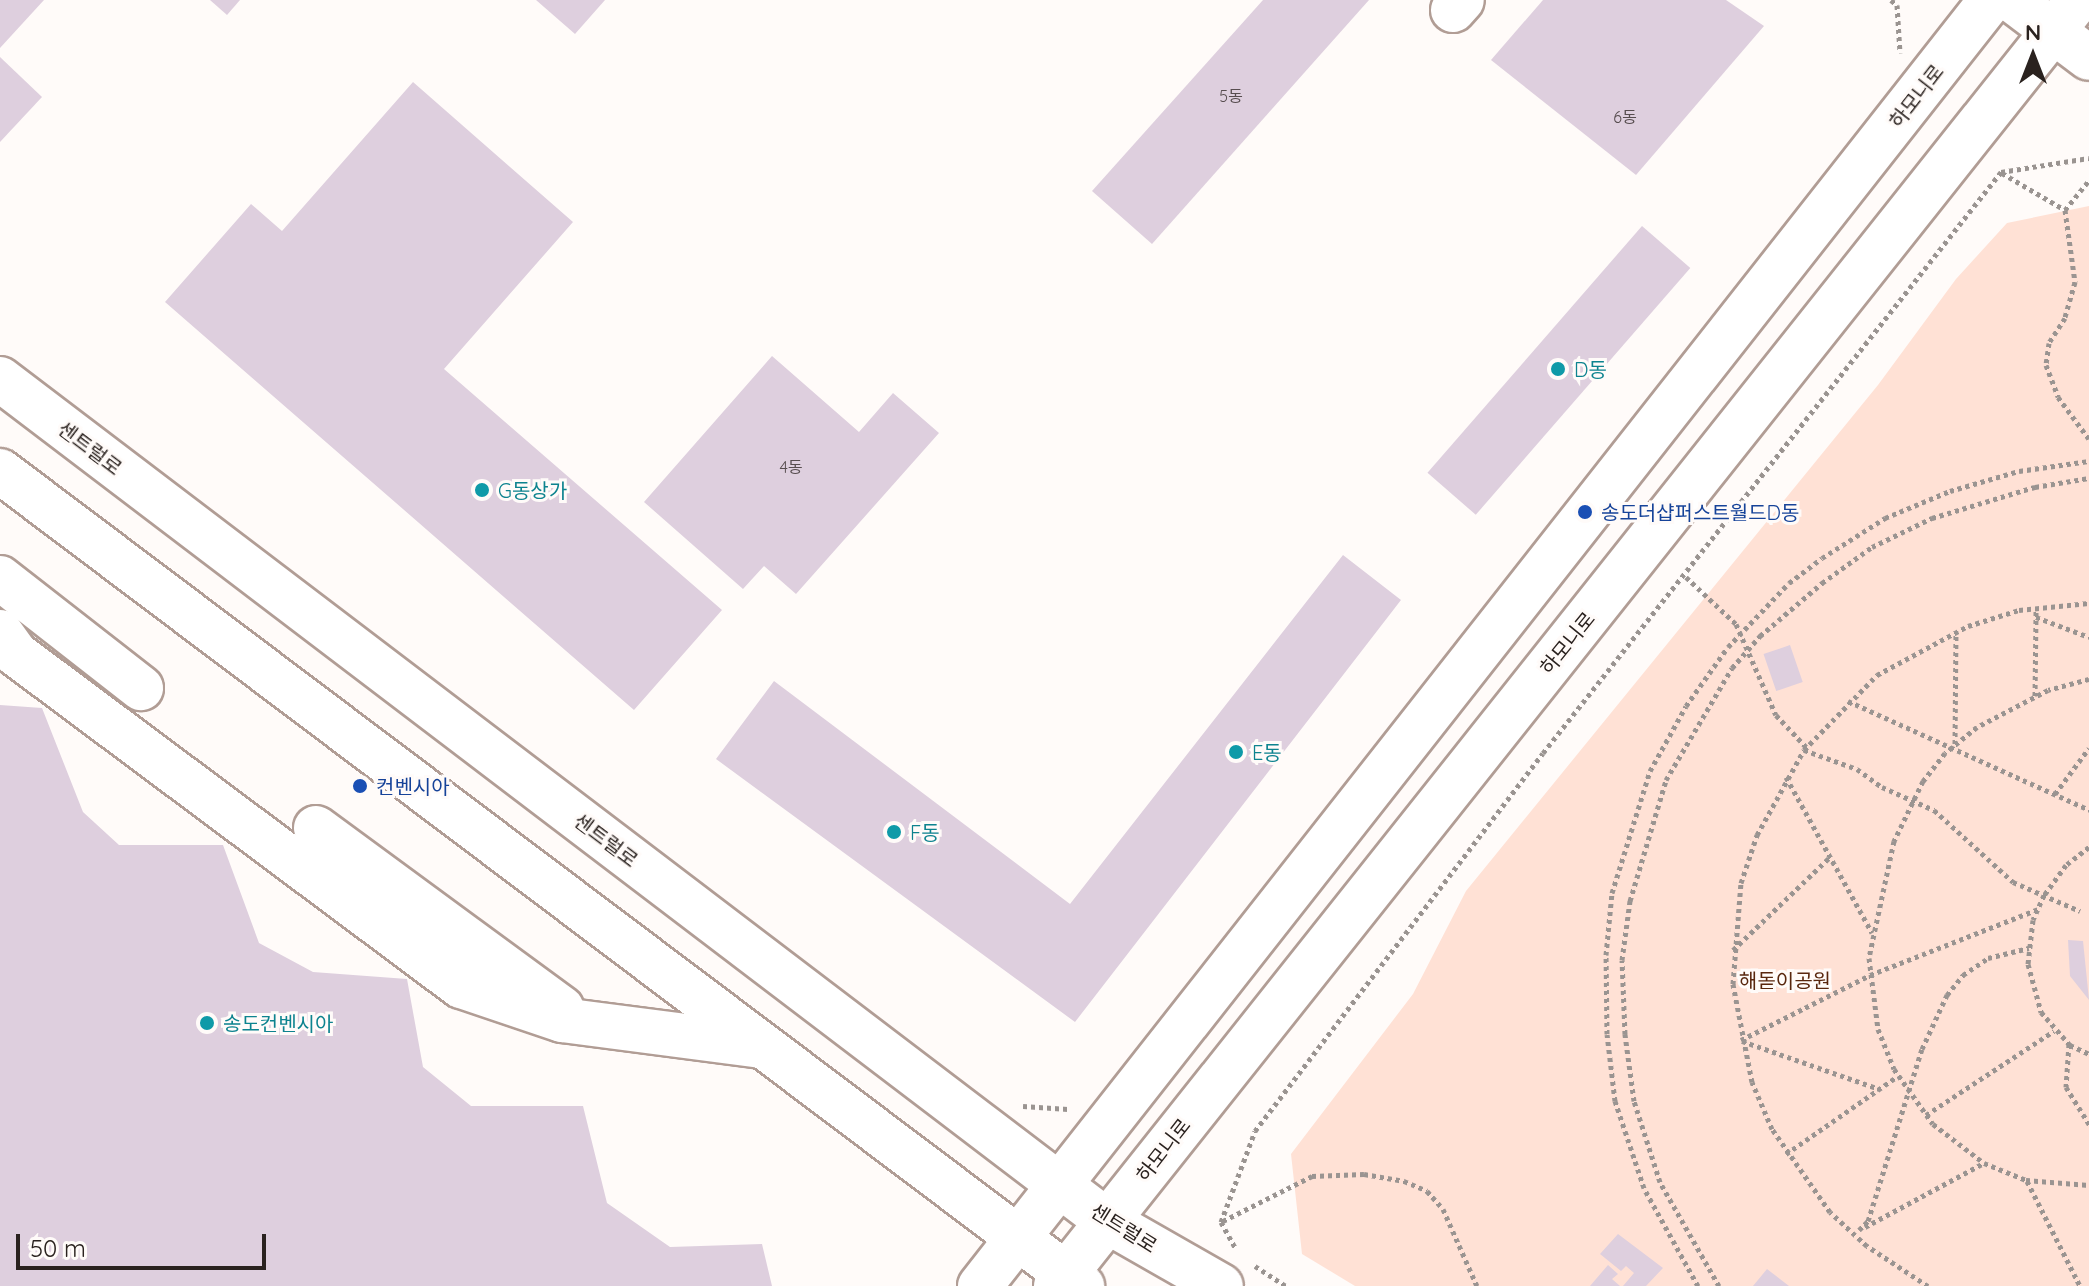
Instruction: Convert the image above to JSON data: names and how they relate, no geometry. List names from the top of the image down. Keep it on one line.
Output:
{"streets":{"street":["하모니로","센트럴로"]},"crossings":[["하모니로","센트럴로"]],"parks":["해돋이공원"],"places":["D동","G동상가","송도더샵퍼스트월드D동","E동","컨벤시아","F동","송도컨벤시아"],"house_numbers":["5동","6동","4동"],"scale_bar":"50 m","north":"top"}
